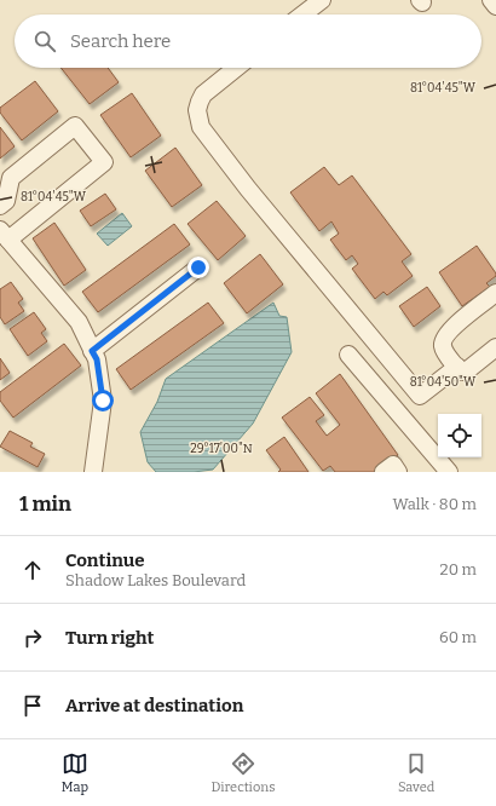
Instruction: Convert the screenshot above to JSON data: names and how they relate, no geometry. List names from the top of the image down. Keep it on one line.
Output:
{"page":{"search":"Search here","heading":["1 min","Walk · 80 m"],"list":[["Continue","Shadow Lakes Boulevard","20 m"],["Turn right","60 m"],"Arrive at destination"],"nav":["Map","Directions","Saved"]},"coordinates":["81°04'45\"W","81°04'50\"W","29°17'00\"N"]}
